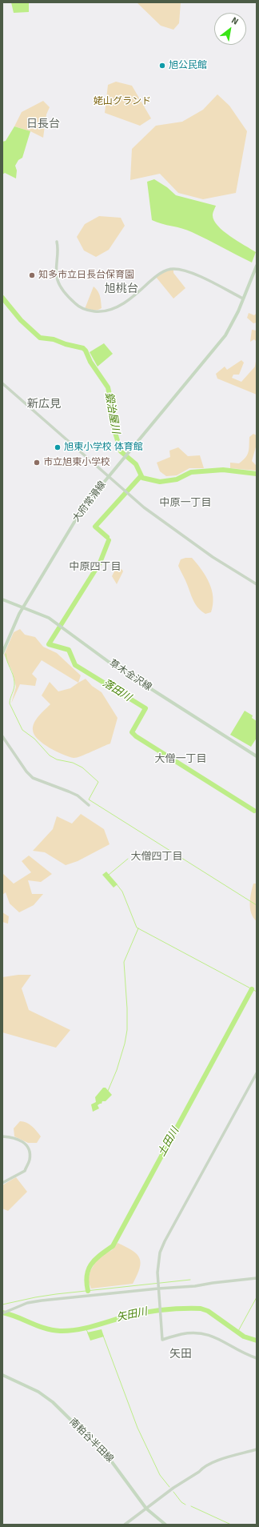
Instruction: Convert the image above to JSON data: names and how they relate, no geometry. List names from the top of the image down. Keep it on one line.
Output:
{"streets":{"main road":["大府常滑線","草木金沢線","南粕谷半田線"]},"crossings":[["大府常滑線","草木金沢線"]],"districts":["日長台","旭桃台","新広見","中原一丁目","中原四丁目","大僧一丁目","大僧四丁目","矢田"],"water":["鍛治屋川","落田川","土田川","矢田川"],"parks":["姥山グランド"],"places":["旭公民館","知多市立日長台保育園","旭東小学校 体育館","市立旭東小学校"],"north":"top right"}
